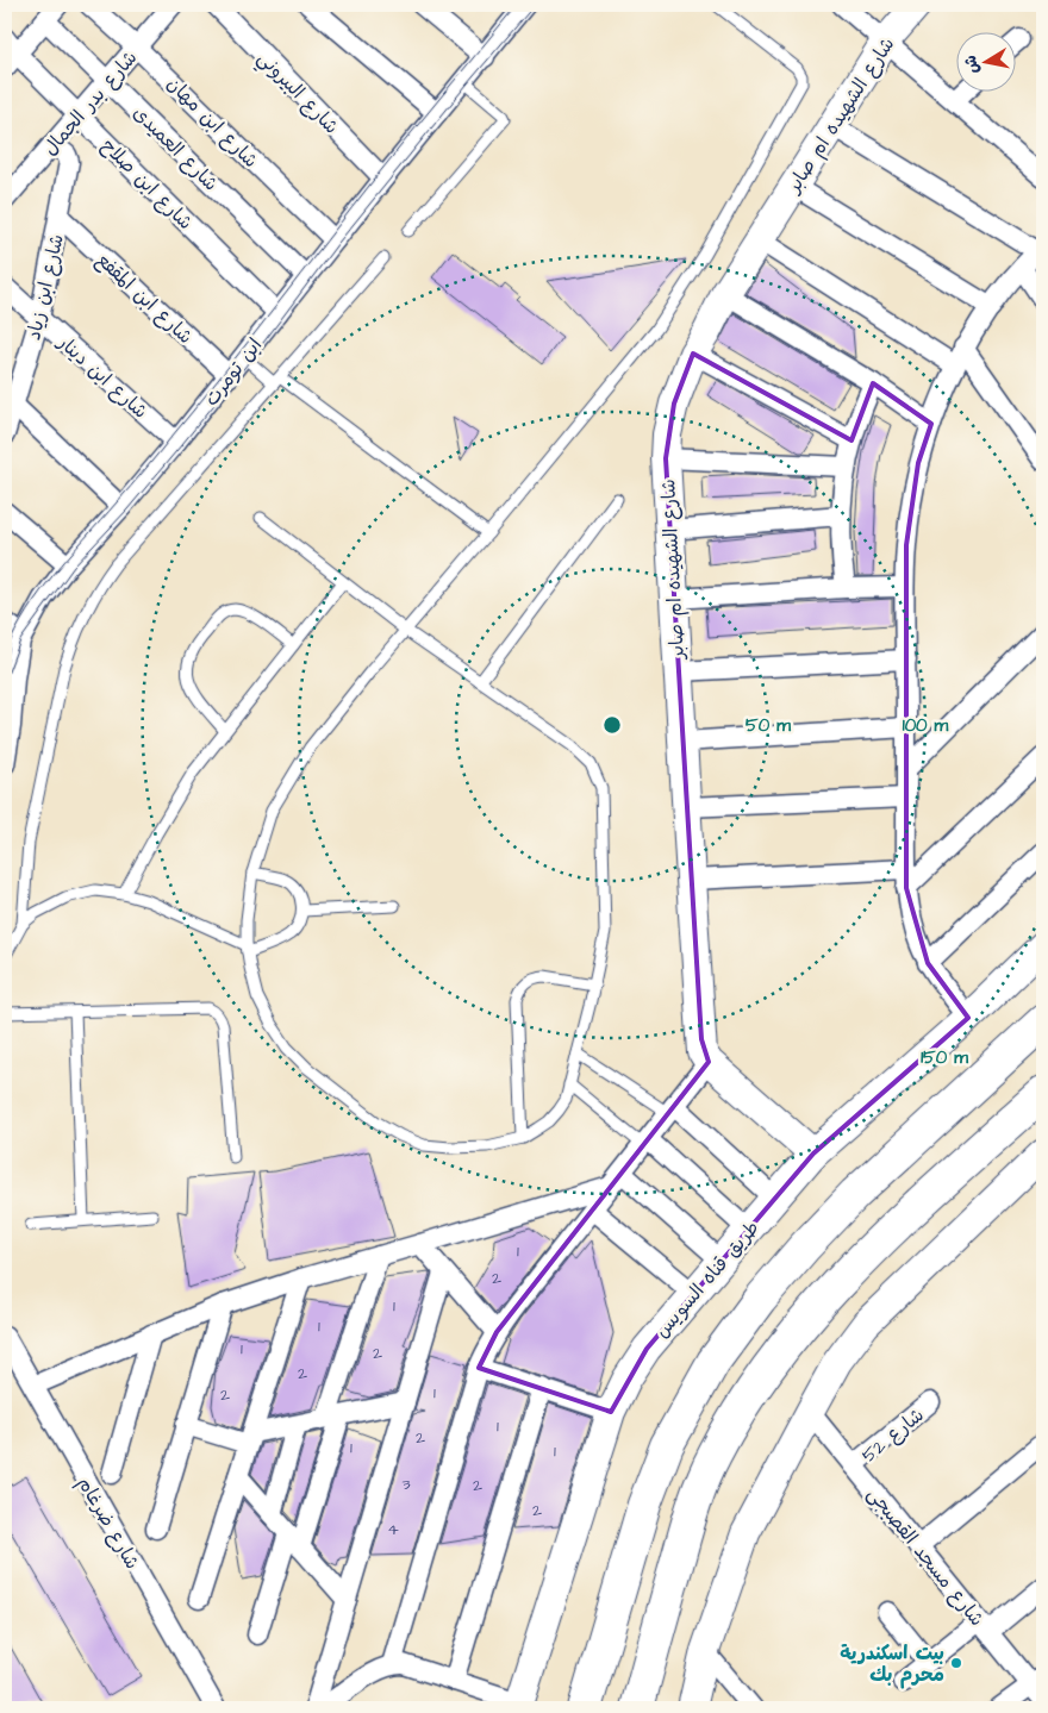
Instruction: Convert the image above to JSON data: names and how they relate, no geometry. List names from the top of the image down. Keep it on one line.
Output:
{"streets":{"street":["شارع البيروني","شارع بدر الجمال","شارع الشهيده ام صابر","شارع ابن مهان","شارع العميدى","شارع ابن صلاح","شارع ابن زياد","شارع ابن المقفع","ابن تومرت","شارع ابن دينار","طريق قناه السويس","شارع 52","شارع ضرغام","شارع مسجد القصبجى"]},"crossings":[["شارع البيروني","ابن تومرت"],["شارع بدر الجمال","شارع ابن مهان"],["شارع بدر الجمال","شارع العميدى"],["شارع بدر الجمال","شارع ابن صلاح"],["شارع بدر الجمال","شارع ابن زياد"],["شارع ابن مهان","ابن تومرت"],["شارع العميدى","ابن تومرت"],["شارع ابن صلاح","ابن تومرت"],["شارع ابن زياد","شارع ابن المقفع"],["شارع ابن زياد","شارع ابن دينار"],["شارع ابن المقفع","ابن تومرت"],["ابن تومرت","شارع ابن دينار"],["شارع 52","شارع مسجد القصبجى"]],"places":["بيت اسكندرية محرم بك"],"house_numbers":["1","2","1","1","1","2","2","1","2","1","2","1","1","3","2","2","4"],"north":"left","rings":["50 m","100 m","150 m"]}
